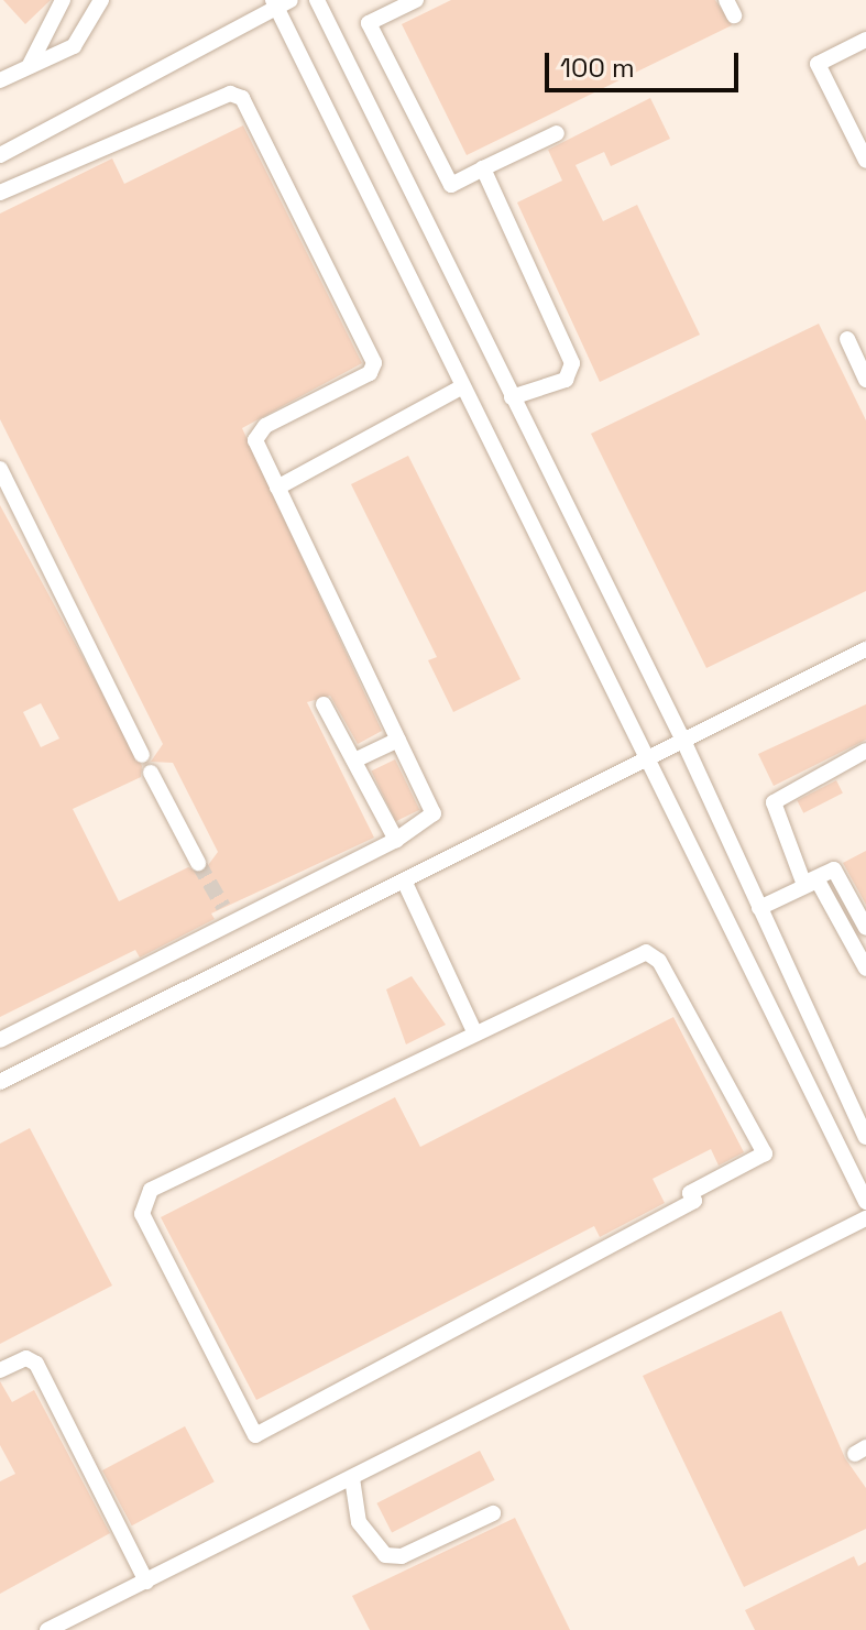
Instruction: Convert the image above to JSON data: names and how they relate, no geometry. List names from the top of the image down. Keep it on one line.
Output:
{"scale_bar":"100 m"}
